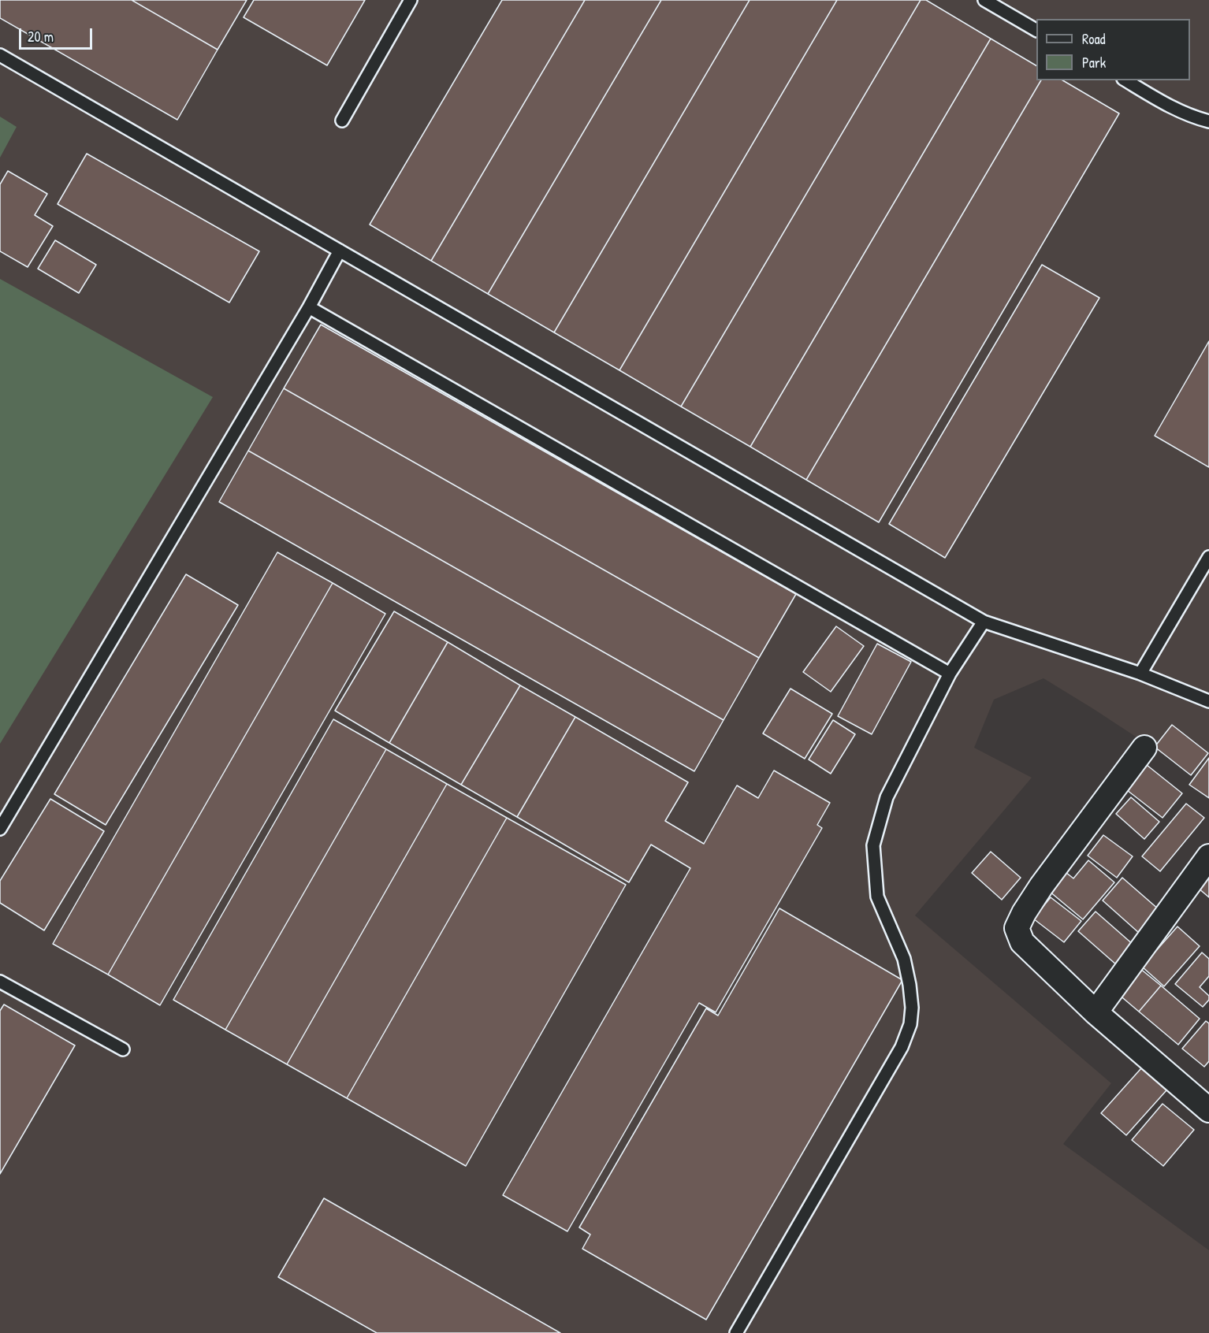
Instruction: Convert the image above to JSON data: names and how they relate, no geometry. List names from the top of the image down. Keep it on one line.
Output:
{"legend":["Road","Park"],"scale_bar":"20 m"}
